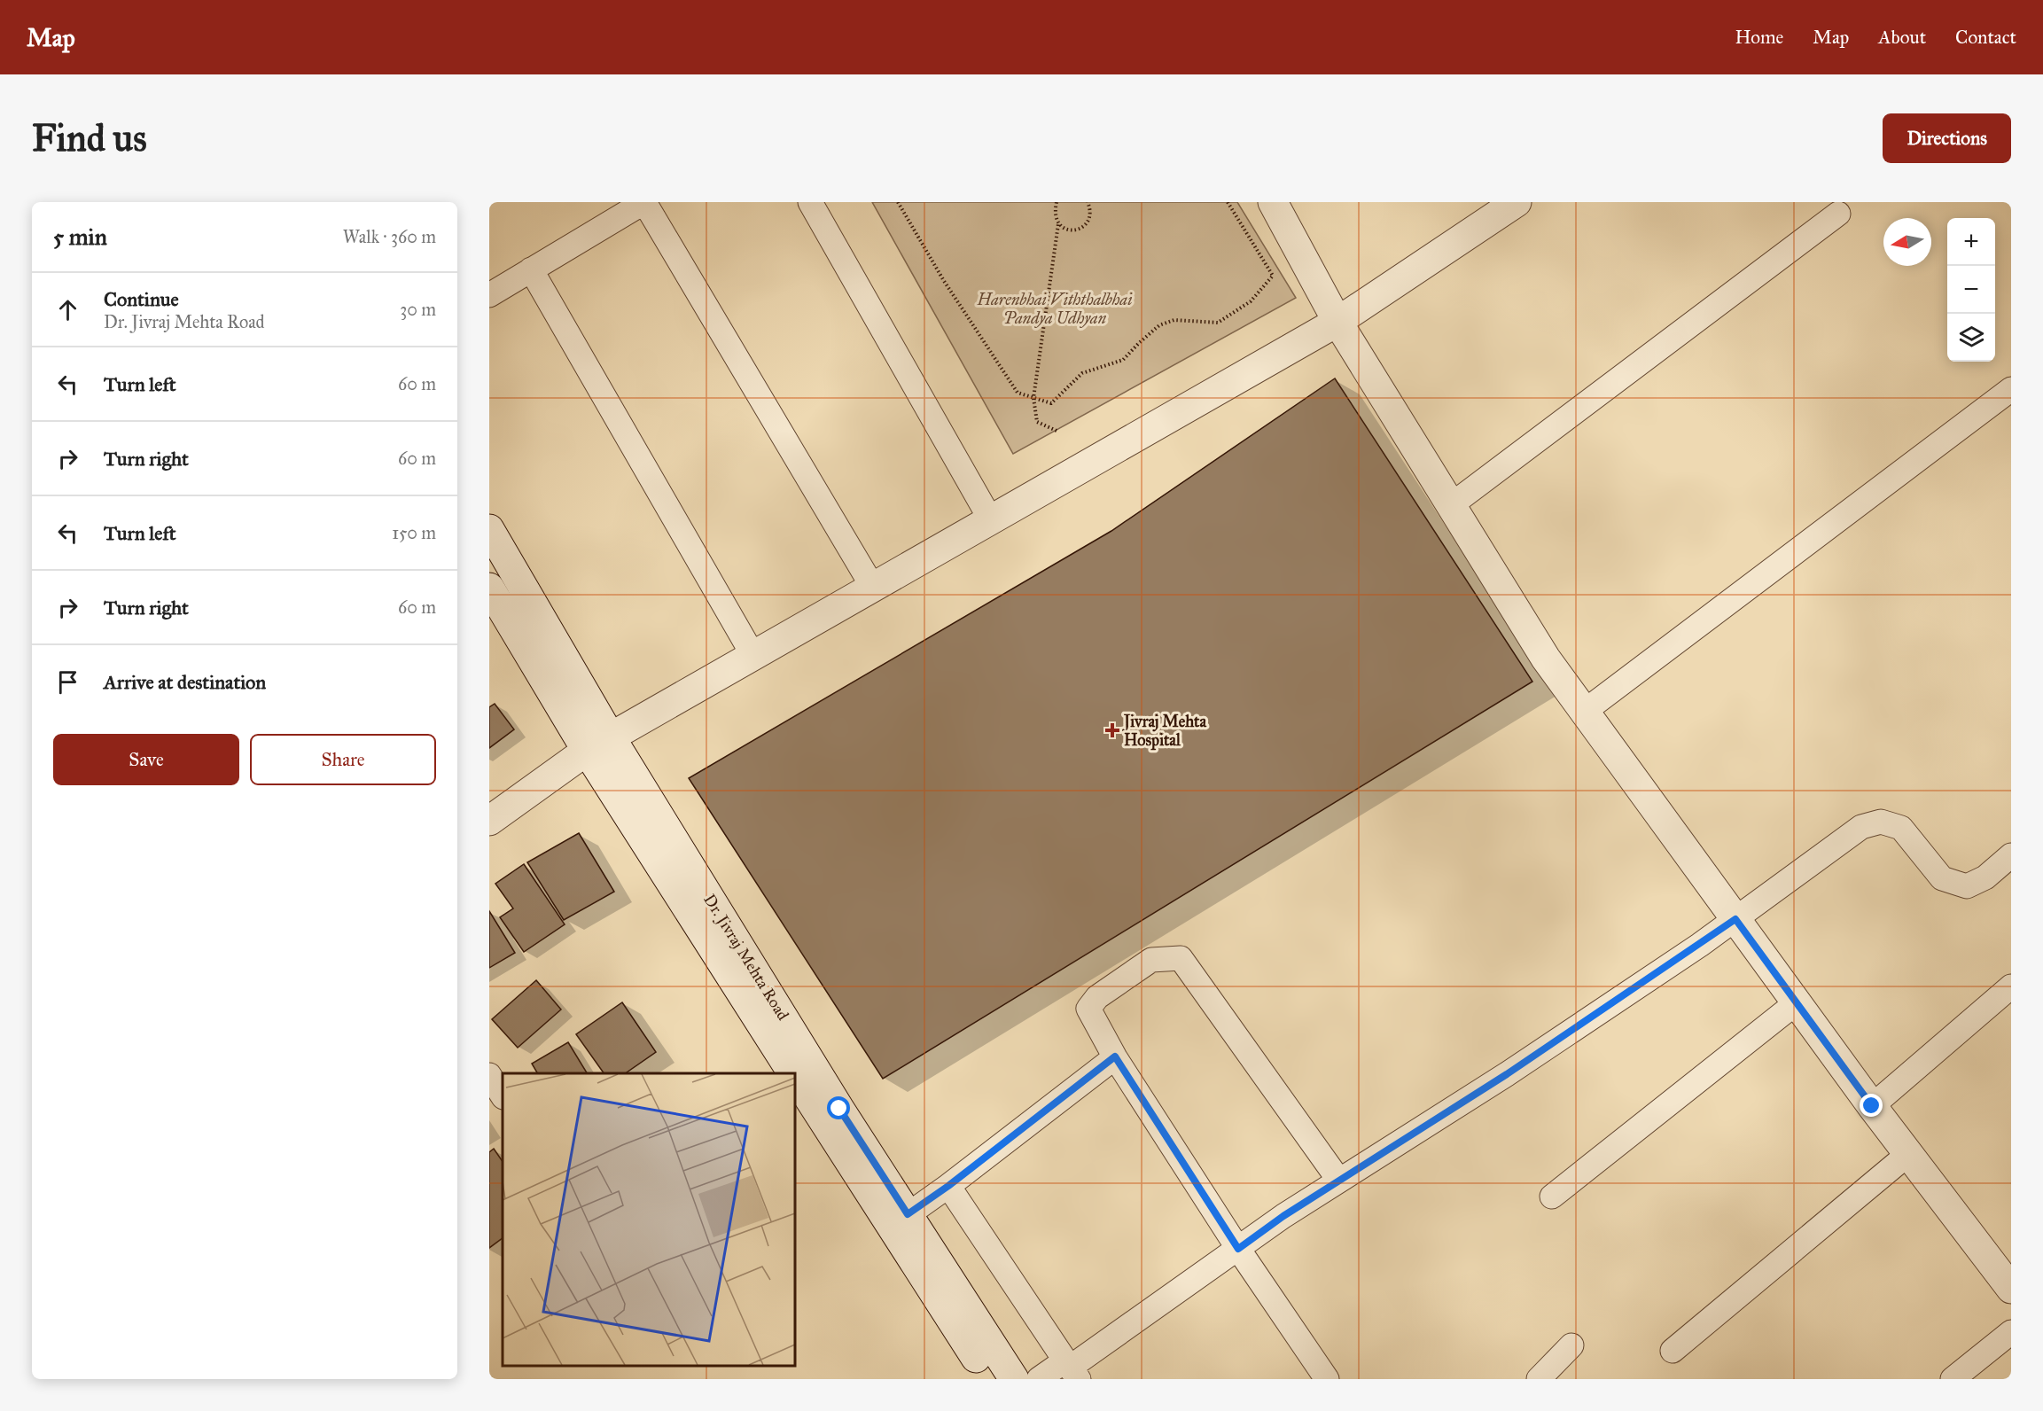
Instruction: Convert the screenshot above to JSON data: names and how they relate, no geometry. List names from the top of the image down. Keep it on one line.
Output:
{"streets":{"street":["Dr. Jivraj Mehta Road"]},"parks":["Harenbhai Viththalbhai Pandya Udhyan"],"places":{"health":["Jivraj Mehta Hospital"]},"north":"left","page":{"header":"Map","nav":["Home","Map","About","Contact"],"buttons":["Directions",["Save","Share"]],"title":"Find us","heading":["5 min","Walk · 360 m"],"map_buttons":["+","−"],"list":[["Continue","Dr. Jivraj Mehta Road","30 m"],["Turn left","60 m"],["Turn right","60 m"],["Turn left","150 m"],["Turn right","60 m"],"Arrive at destination"]}}
